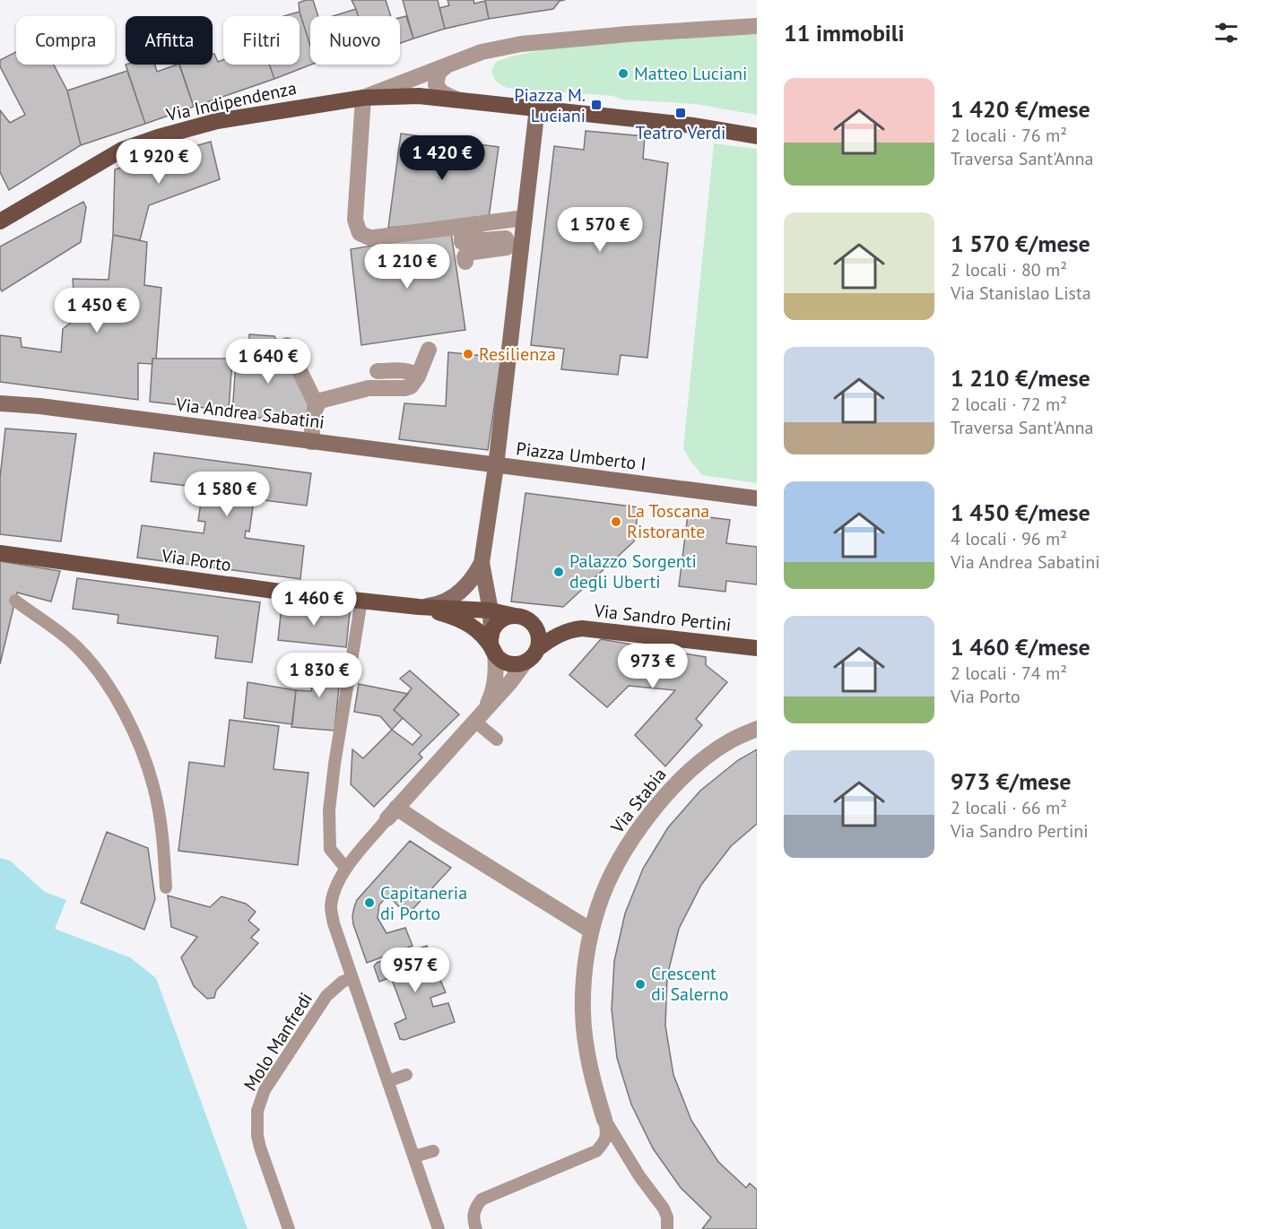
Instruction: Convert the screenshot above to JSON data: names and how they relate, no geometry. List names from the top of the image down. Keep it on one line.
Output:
{"streets":{"main road":["Via Indipendenza","Via Andrea Sabatini","Piazza Umberto I","Via Porto","Via Sandro Pertini"],"street":["Via Stabia"],"lane":["Molo Manfredi"]},"crossings":[["Via Indipendenza","Piazza Umberto I"],["Via Andrea Sabatini","Piazza Umberto I"],["Via Porto","Via Sandro Pertini"]],"places":{"other":["Matteo Luciani","Resilienza","La Toscana Ristorante","Palazzo Sorgenti degli Uberti","Capitaneria di Porto","Crescent di Salerno"],"transit":["Piazza M. Luciani","Teatro Verdi"]},"page":{"heading":"11 immobili","chip":["Compra","Affitta","Filtri","Nuovo"],"list":[{"name":"1 420 €/mese","note":"2 locali · 76 m² · Traversa Sant'Anna"},{"name":"1 570 €/mese","note":"2 locali · 80 m² · Via Stanislao Lista"},{"name":"1 210 €/mese","note":"2 locali · 72 m² · Traversa Sant'Anna"},{"name":"1 450 €/mese","note":"4 locali · 96 m² · Via Andrea Sabatini"},{"name":"1 460 €/mese","note":"2 locali · 74 m² · Via Porto"},{"name":"973 €/mese","note":"2 locali · 66 m² · Via Sandro Pertini"}],"price":["1 420 €","1 920 €","1 570 €","1 210 €","1 450 €","1 640 €","1 580 €","1 460 €","973 €","1 830 €","957 €"]}}
